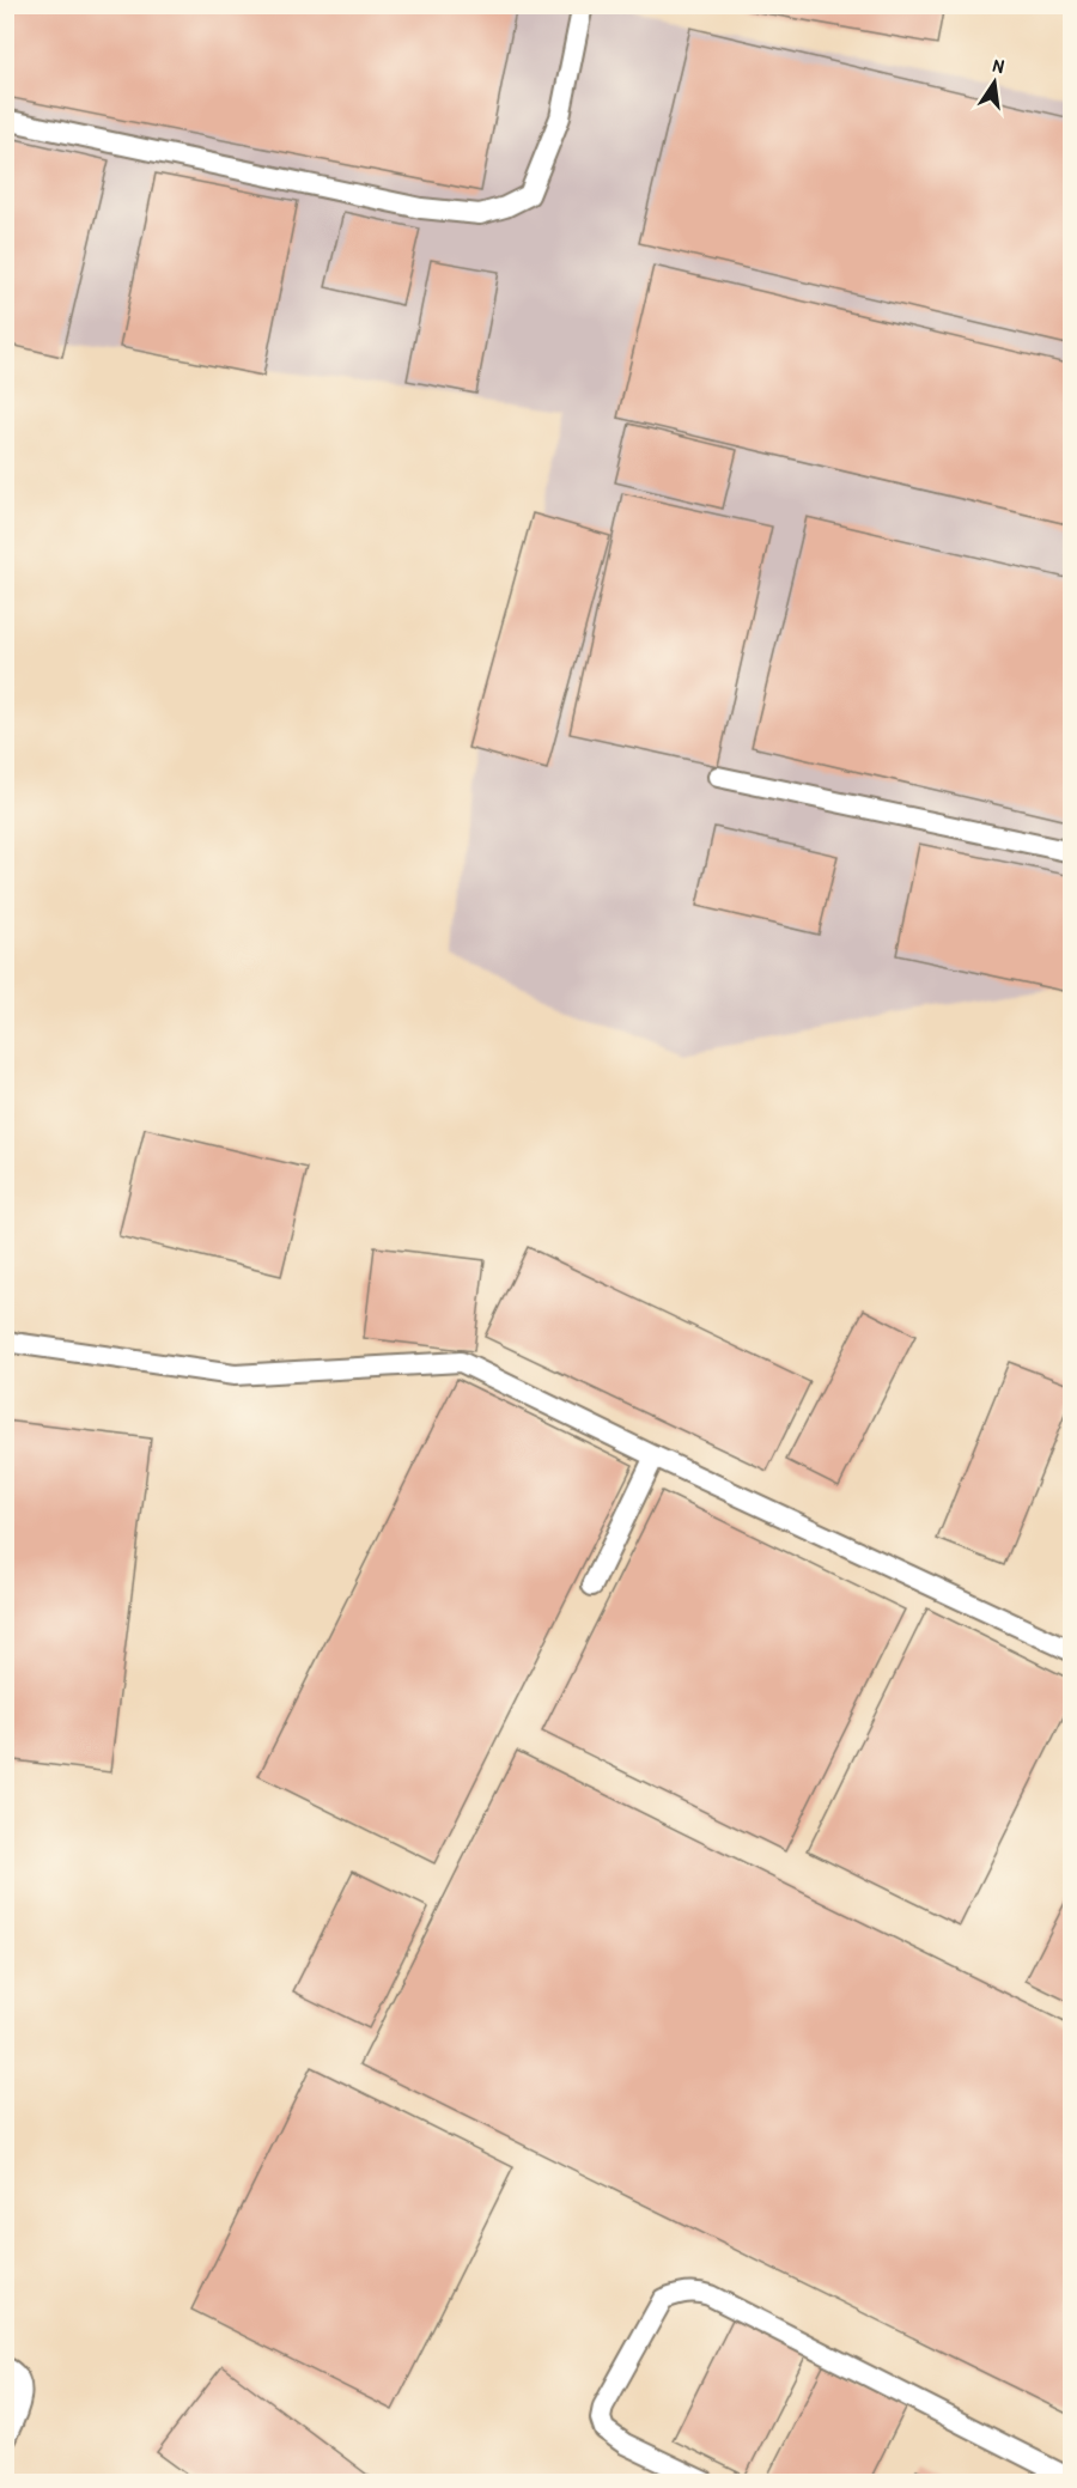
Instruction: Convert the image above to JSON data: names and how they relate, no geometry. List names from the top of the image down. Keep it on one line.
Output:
{"north":"top"}
